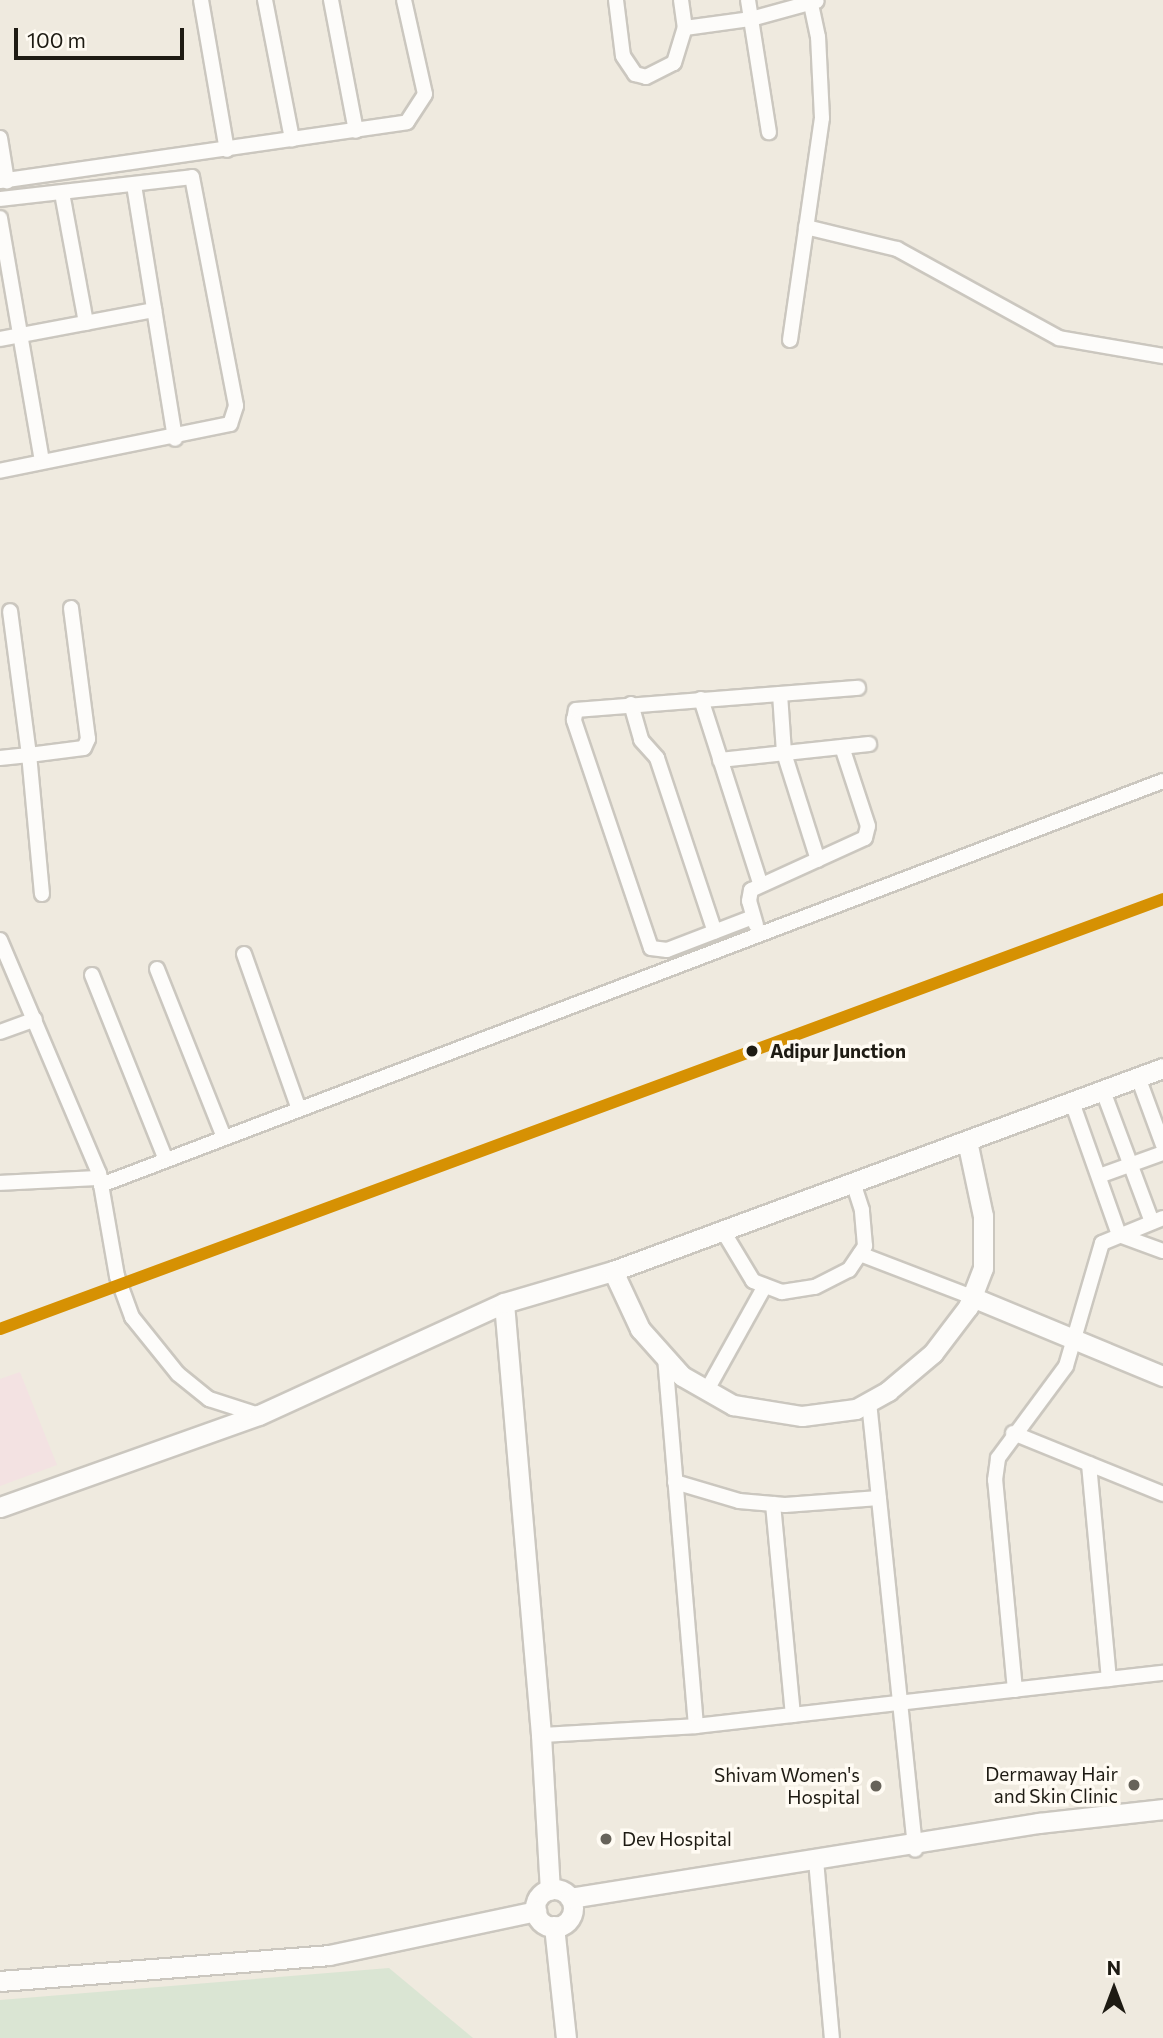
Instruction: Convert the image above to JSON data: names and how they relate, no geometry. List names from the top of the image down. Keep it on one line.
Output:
{"places":["Adipur Junction","Dermaway Hair and Skin Clinic","Shivam Women's Hospital","Dev Hospital"],"scale_bar":"100 m","north":"top"}
